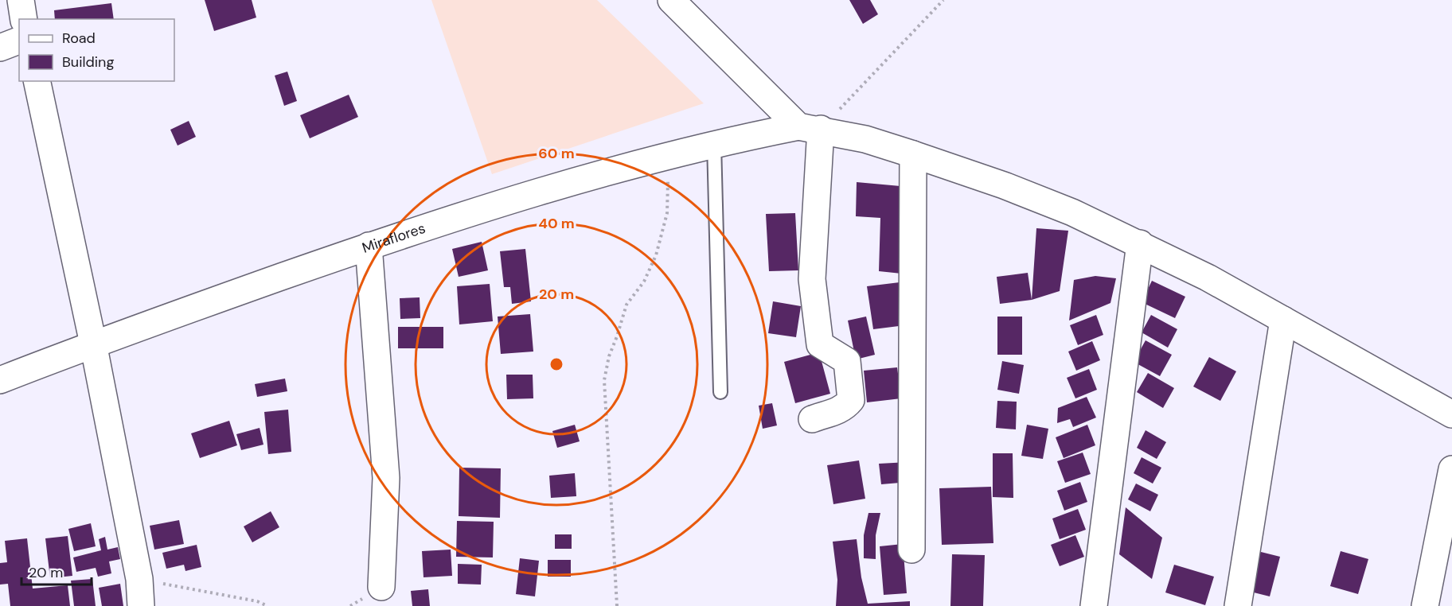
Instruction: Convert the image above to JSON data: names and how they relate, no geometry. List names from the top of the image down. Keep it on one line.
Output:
{"streets":{"street":["Miraflores"]},"legend":["Road","Building"],"scale_bar":"20 m","rings":["60 m","40 m","20 m"]}
